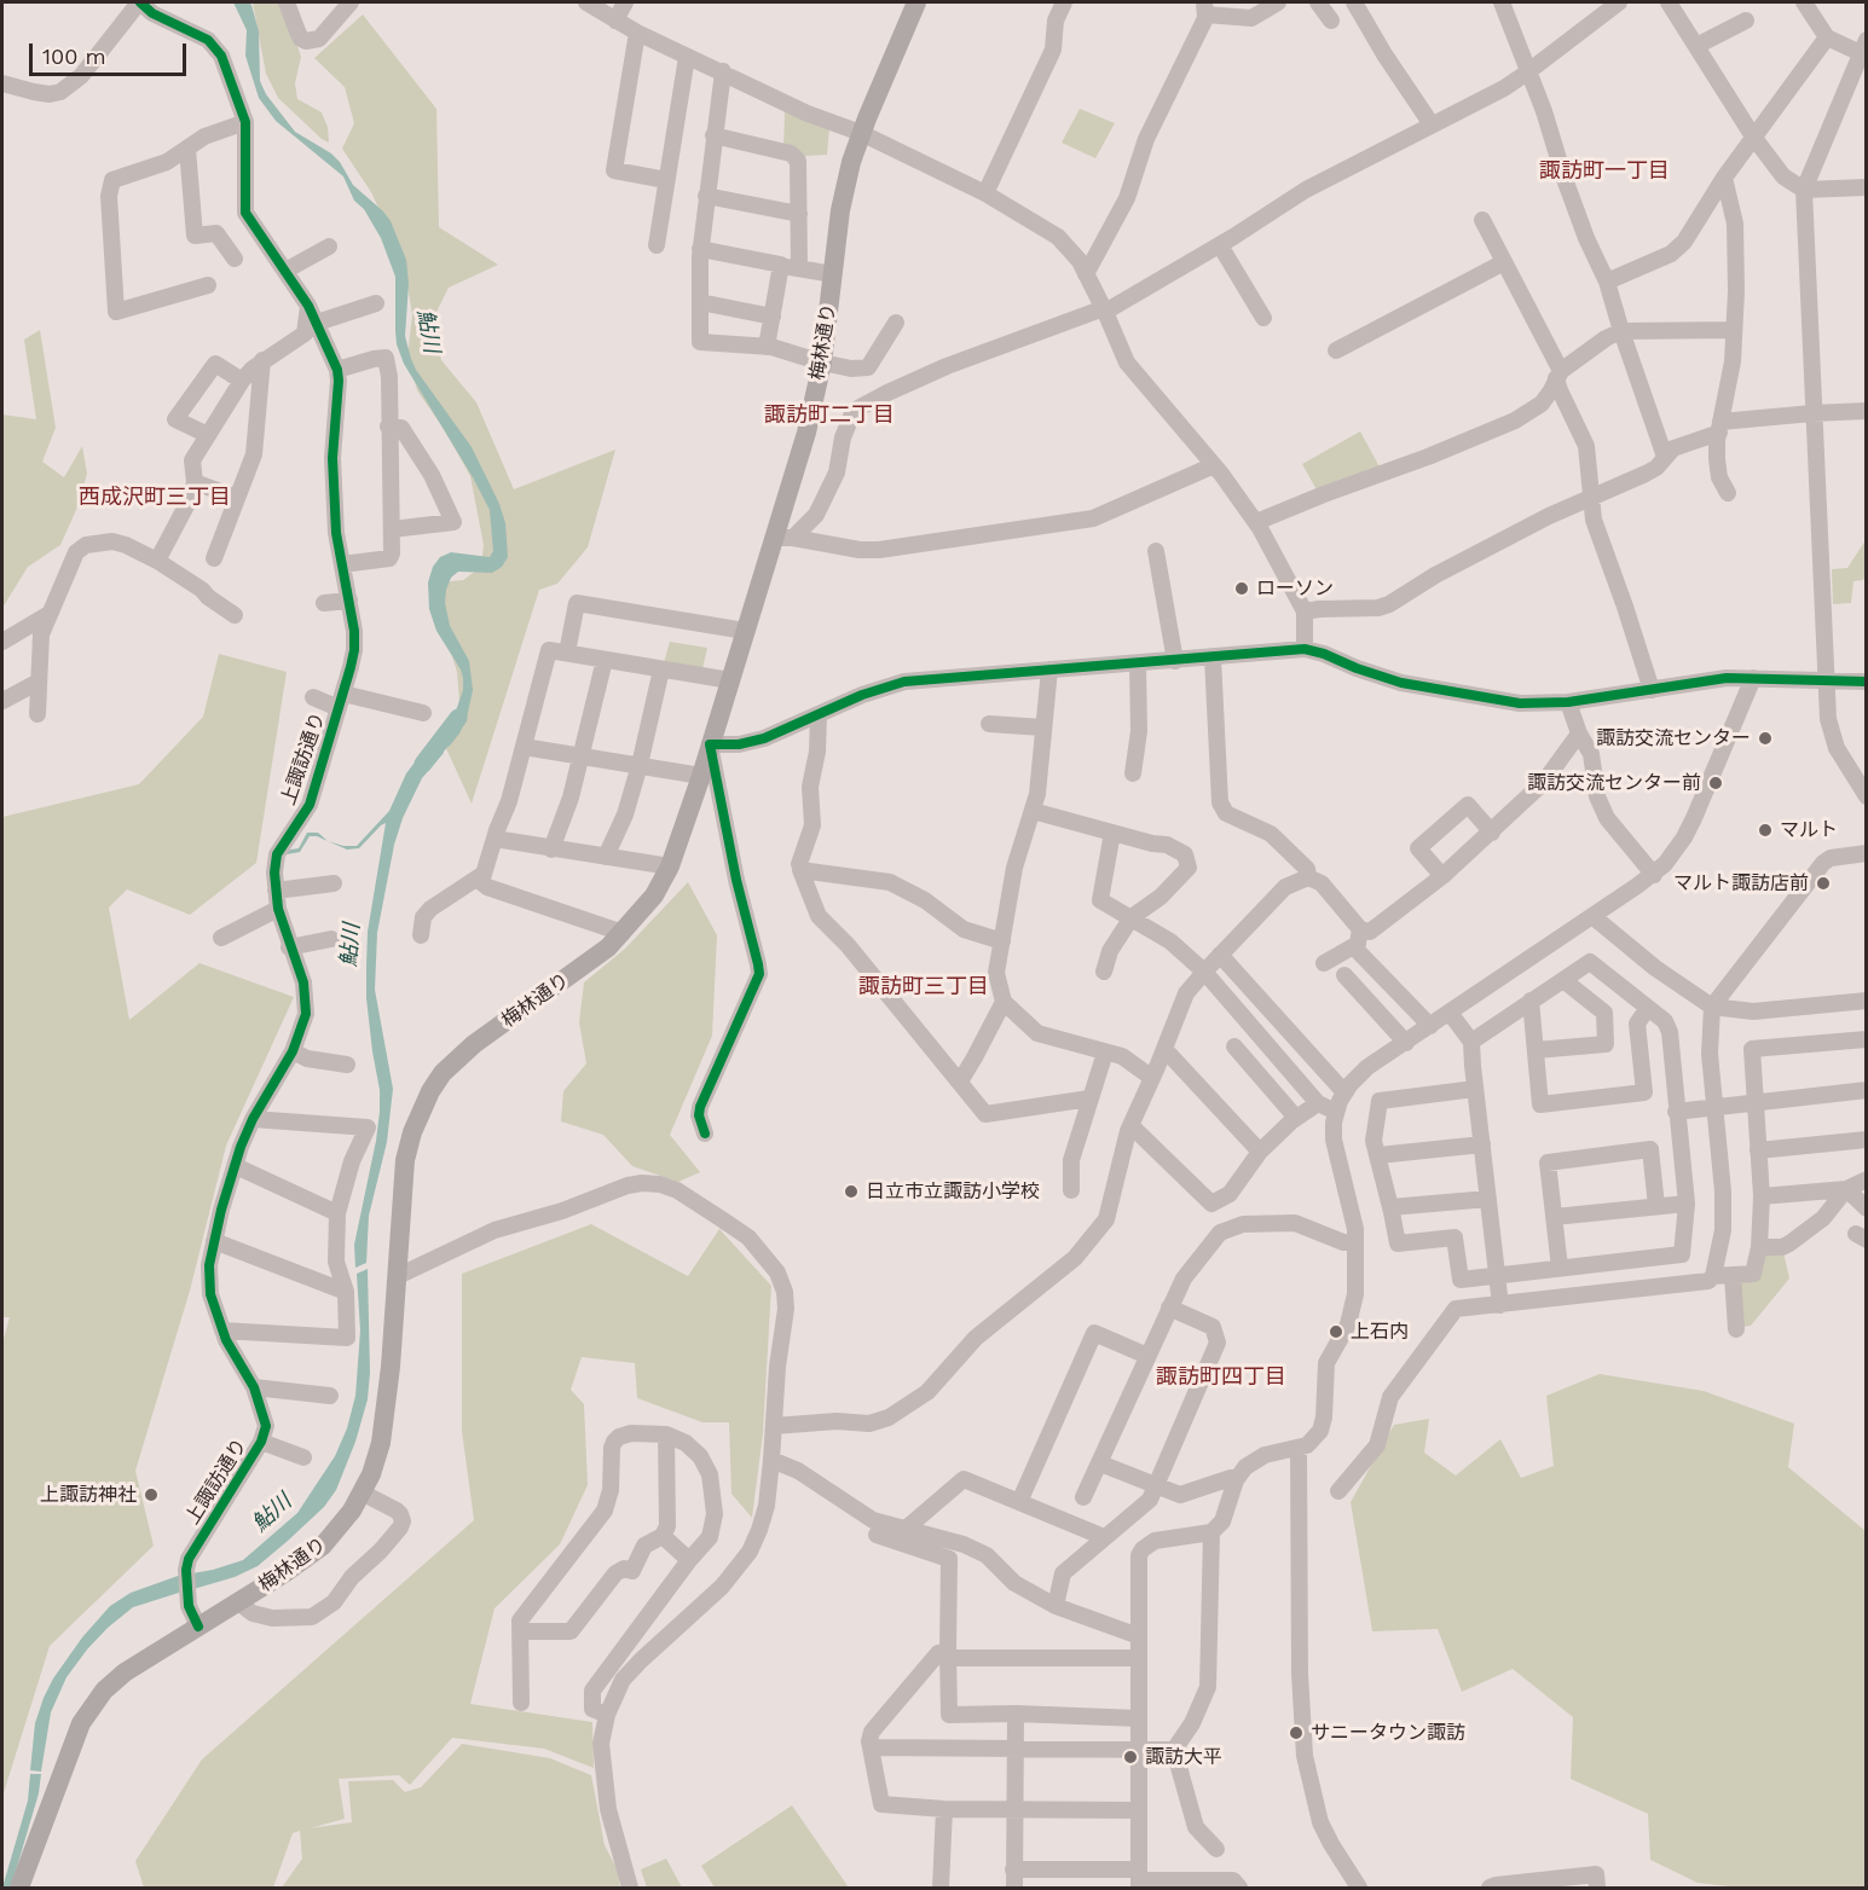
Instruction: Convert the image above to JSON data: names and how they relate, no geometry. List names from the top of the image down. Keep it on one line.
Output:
{"streets":{"main road":["梅林通り"],"street":["上諏訪通り"]},"crossings":[["梅林通り","上諏訪通り"]],"districts":["諏訪町一丁目","諏訪町二丁目","西成沢町三丁目","諏訪町三丁目","諏訪町四丁目"],"water":["鮎川"],"places":["ローソン","諏訪交流センター","諏訪交流センター前","マルト","マルト諏訪店前","日立市立諏訪小学校","上石内","上諏訪神社","サニータウン諏訪","諏訪大平"],"scale_bar":"100 m"}
